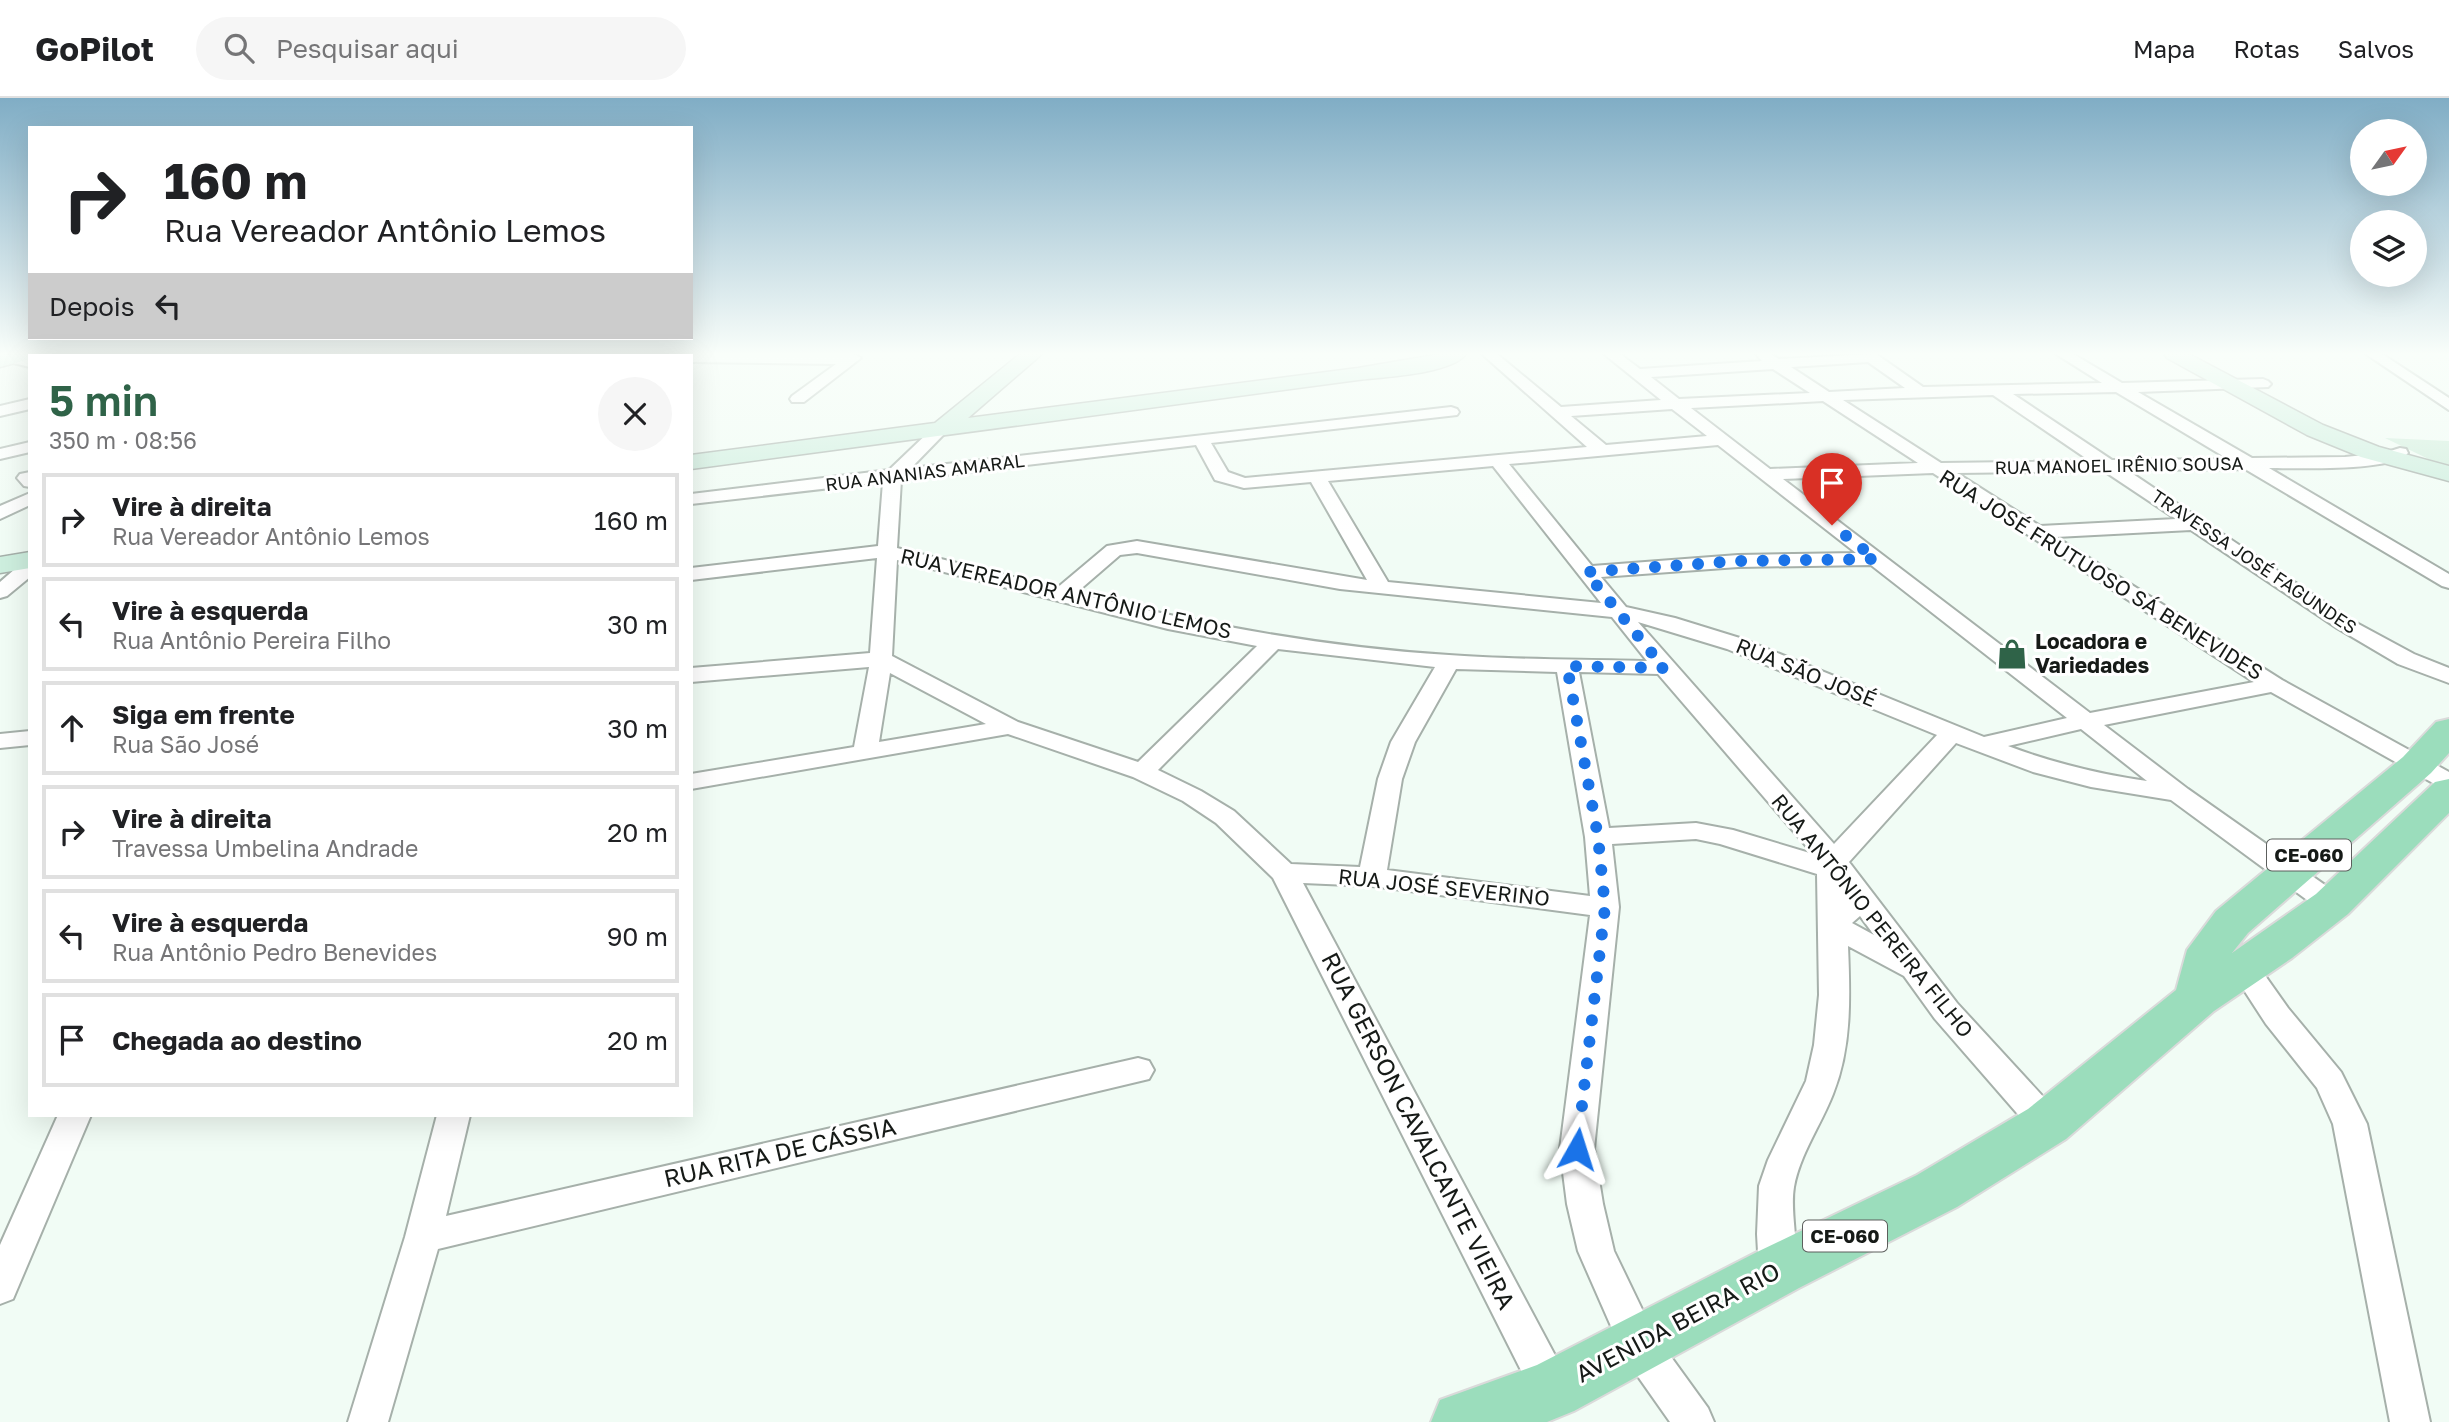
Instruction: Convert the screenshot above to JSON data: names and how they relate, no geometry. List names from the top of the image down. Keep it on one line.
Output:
{"streets":{"main road":["CE-060","AVENIDA BEIRA RIO"],"street":["RUA MANOEL IRÊNIO SOUSA","RUA ANANIAS AMARAL","TRAVESSA JOSÉ FAGUNDES","RUA JOSÉ FRUTUOSO SÁ BENEVIDES","RUA VEREADOR ANTÔNIO LEMOS","RUA SÃO JOSÉ","RUA JOSÉ SEVERINO","RUA ANTÔNIO PEREIRA FILHO","RUA GERSON CAVALCANTE VIEIRA","RUA RITA DE CÁSSIA"]},"crossings":[["RUA MANOEL IRÊNIO SOUSA","TRAVESSA JOSÉ FAGUNDES"],["RUA MANOEL IRÊNIO SOUSA","RUA JOSÉ FRUTUOSO SÁ BENEVIDES"],["RUA JOSÉ FRUTUOSO SÁ BENEVIDES","AVENIDA BEIRA RIO"],["RUA VEREADOR ANTÔNIO LEMOS","RUA SÃO JOSÉ"],["RUA VEREADOR ANTÔNIO LEMOS","RUA ANTÔNIO PEREIRA FILHO"],["RUA SÃO JOSÉ","RUA ANTÔNIO PEREIRA FILHO"],["RUA JOSÉ SEVERINO","RUA GERSON CAVALCANTE VIEIRA"],["RUA ANTÔNIO PEREIRA FILHO","AVENIDA BEIRA RIO"],["RUA GERSON CAVALCANTE VIEIRA","AVENIDA BEIRA RIO"]],"places":{"shop":["Locadora e Variedades"]},"north":"top right","page":{"header":"GoPilot","search":"Pesquisar aqui","nav":["Mapa","Rotas","Salvos"],"turn":["160 m","Rua Vereador Antônio Lemos"],"then":"Depois","heading":["5 min","350 m · 08:56"],"list":[{"name":"Vire à direita","note":"Rua Vereador Antônio Lemos","value":"160 m"},{"name":"Vire à esquerda","note":"Rua Antônio Pereira Filho","value":"30 m"},{"name":"Siga em frente","note":"Rua São José","value":"30 m"},{"name":"Vire à direita","note":"Travessa Umbelina Andrade","value":"20 m"},{"name":"Vire à esquerda","note":"Rua Antônio Pedro Benevides","value":"90 m"},{"name":"Chegada ao destino","value":"20 m"}]}}
